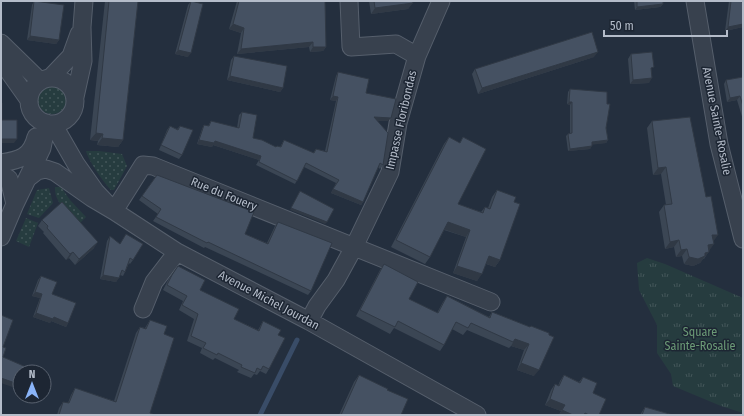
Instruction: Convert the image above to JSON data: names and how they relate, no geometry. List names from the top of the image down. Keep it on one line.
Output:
{"streets":{"street":["Impasse Floribondas","Avenue Sainte-Rosalie","Rue du Fouery","Avenue Michel Jourdan"]},"crossings":[["Impasse Floribondas","Rue du Fouery"],["Impasse Floribondas","Avenue Michel Jourdan"],["Rue du Fouery","Avenue Michel Jourdan"]],"parks":["Square Sainte-Rosalie"],"scale_bar":"50 m","north":"top"}
